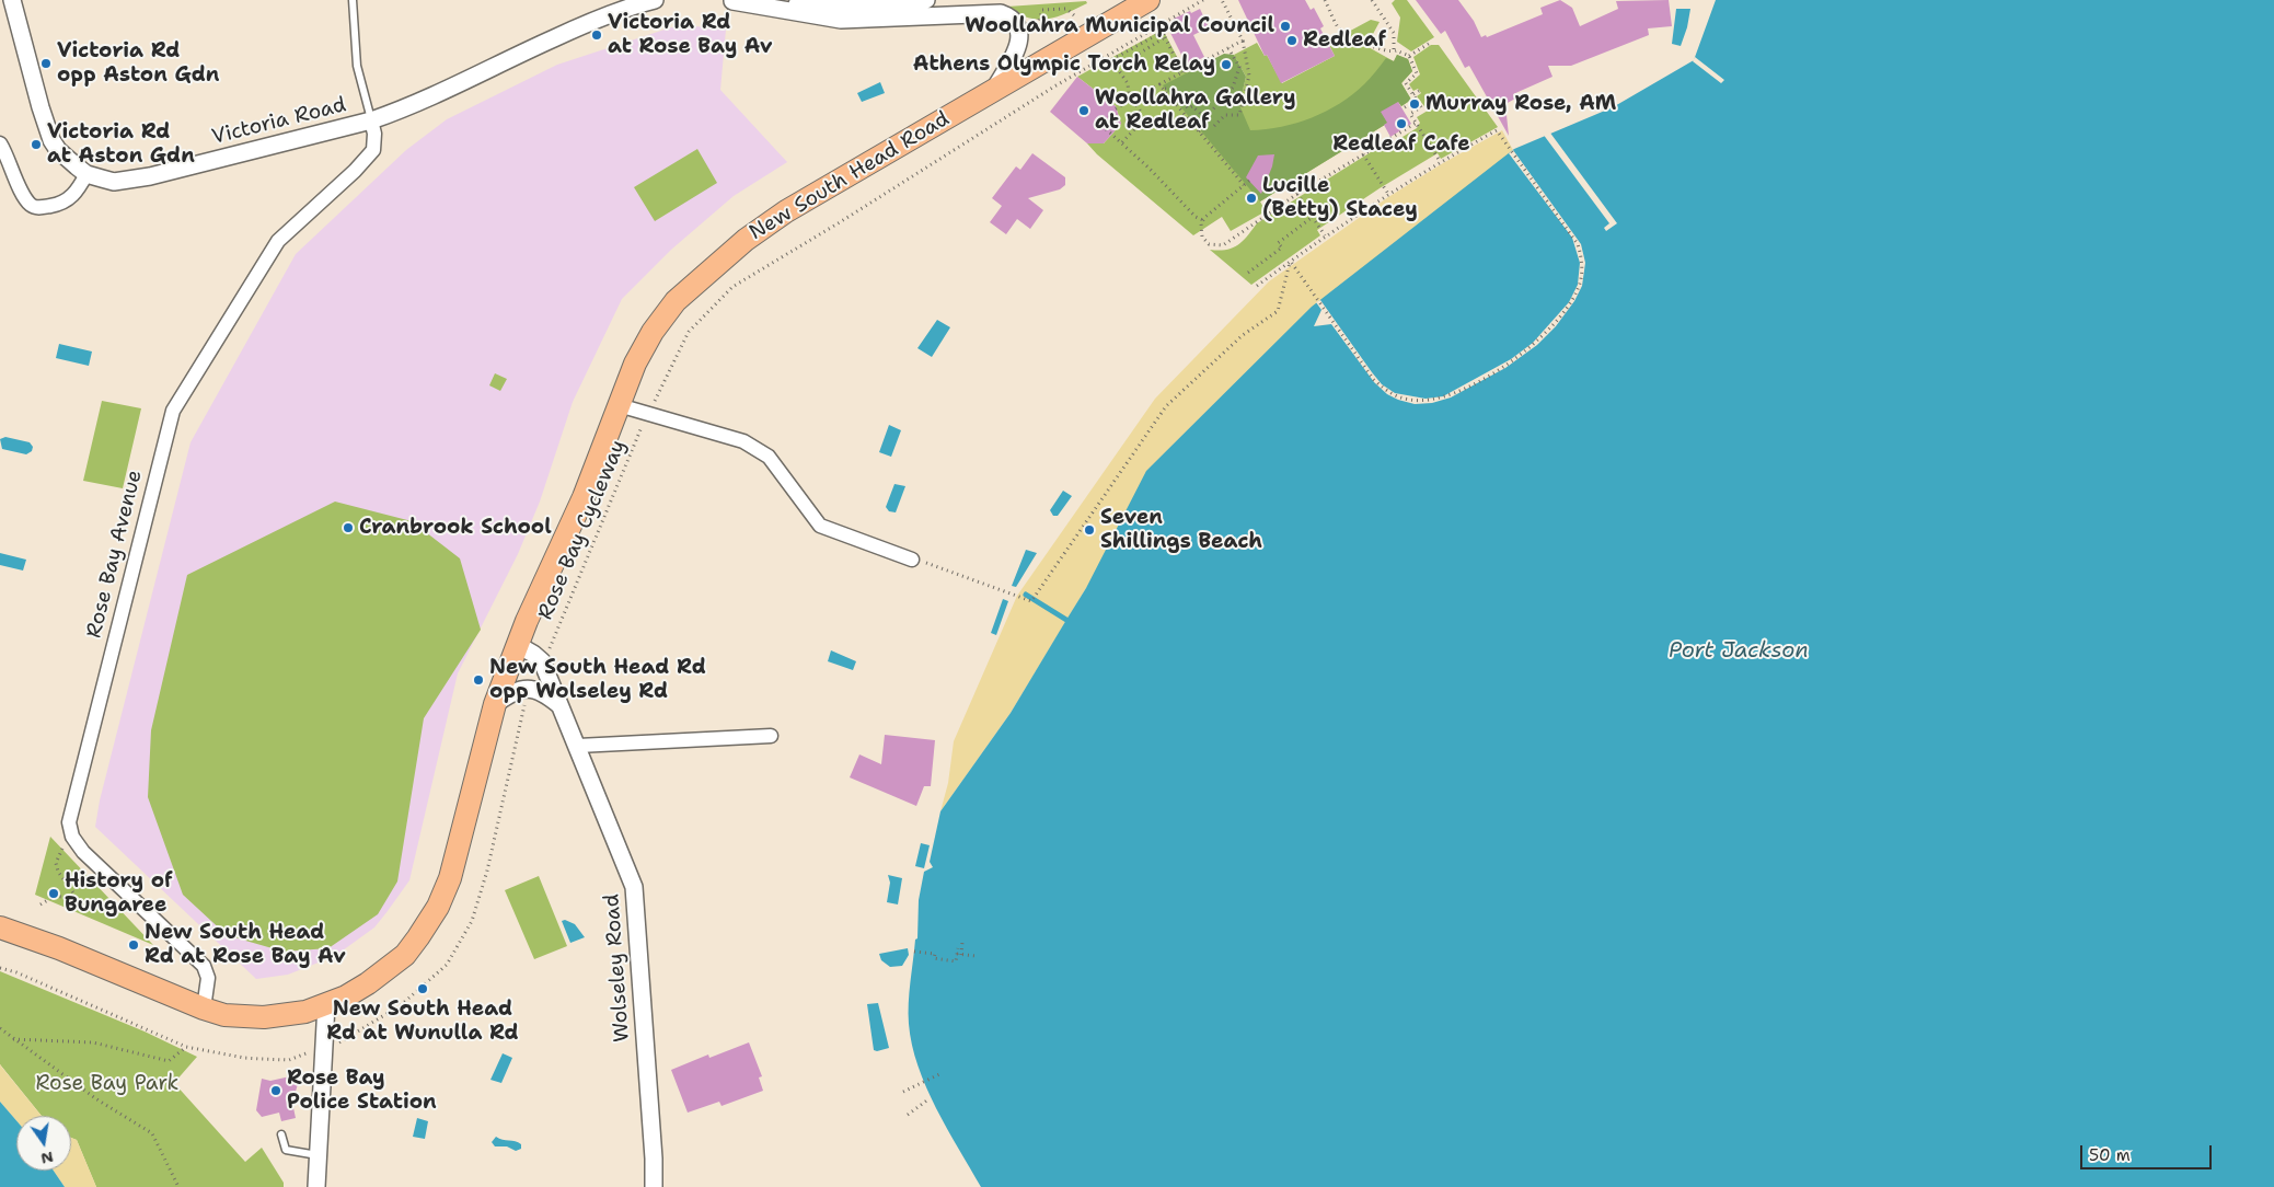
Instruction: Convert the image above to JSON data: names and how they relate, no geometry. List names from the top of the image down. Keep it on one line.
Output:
{"streets":{"main road":["New South Head Road"],"street":["Victoria Road","Rose Bay Avenue","Wolseley Road"],"path":["Rose Bay Cycleway"]},"crossings":[["Victoria Road","Rose Bay Avenue"],["New South Head Road","Wolseley Road"]],"water":["Port Jackson"],"parks":["Rose Bay Park"],"places":["Woollahra Municipal Council","Victoria Rd at Rose Bay Av","Redleaf","Victoria Rd opp Aston Gdn","Athens Olympic Torch Relay","Murray Rose, AM","Woollahra Gallery at Redleaf","Redleaf Cafe","Victoria Rd at Aston Gdn","Lucille (Betty) Stacey","Cranbrook School","Seven Shillings Beach","New South Head Rd opp Wolseley Rd","History of Bungaree","New South Head Rd at Rose Bay Av","New South Head Rd at Wunulla Rd","Rose Bay Police Station"],"scale_bar":"50 m","north":"bottom"}
